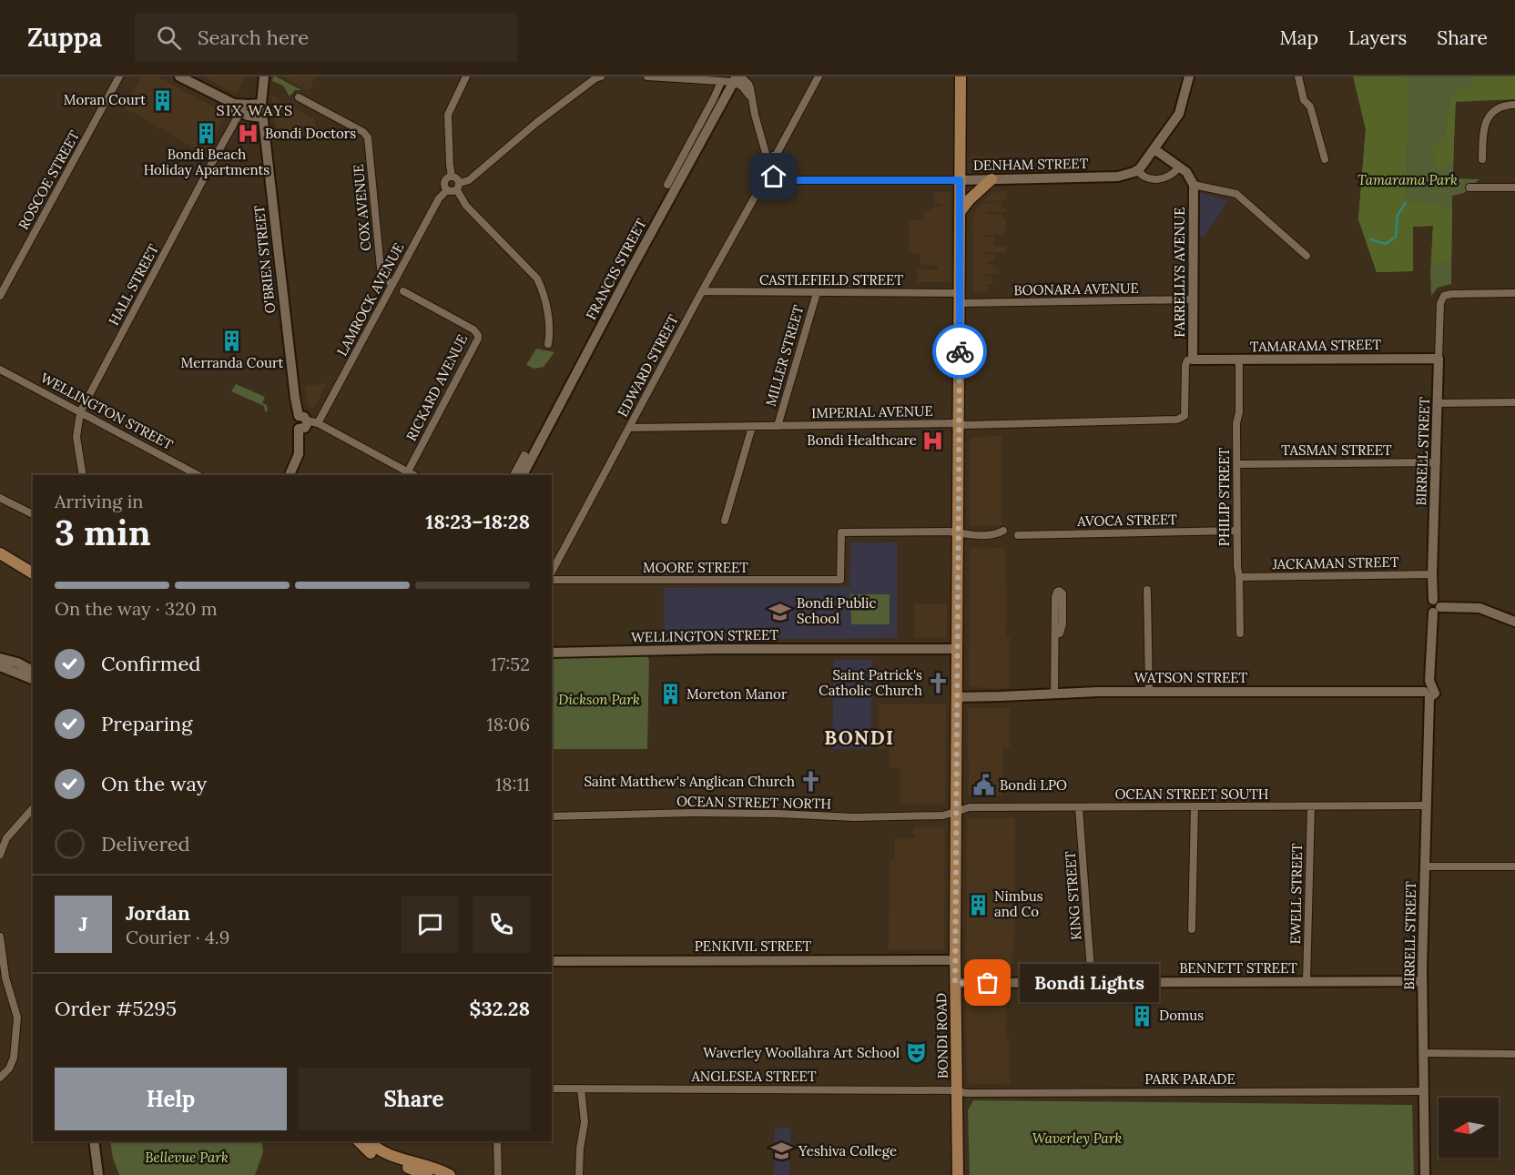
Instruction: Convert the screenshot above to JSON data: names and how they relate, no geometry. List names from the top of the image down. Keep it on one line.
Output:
{"streets":{"main road":["BONDI ROAD"],"street":["DENHAM STREET","ROSCOE STREET","COX AVENUE","O'BRIEN STREET","FRANCIS STREET","FARRELLYS AVENUE","CASTLEFIELD STREET","HALL STREET","BOONARA AVENUE","LAMROCK AVENUE","TAMARAMA STREET","MILLER STREET","EDWARD STREET","RICKARD AVENUE","WELLINGTON STREET","IMPERIAL AVENUE","TASMAN STREET","BIRRELL STREET","PHILIP STREET","AVOCA STREET","JACKAMAN STREET","MOORE STREET","WATSON STREET","OCEAN STREET SOUTH","OCEAN STREET NORTH","EWELL STREET","KING STREET","PENKIVIL STREET","BENNETT STREET","ANGLESEA STREET","PARK PARADE"]},"crossings":[["DENHAM STREET","EDWARD STREET"],["DENHAM STREET","BONDI ROAD"],["COX AVENUE","LAMROCK AVENUE"],["O'BRIEN STREET","LAMROCK AVENUE"],["FARRELLYS AVENUE","BOONARA AVENUE"],["FARRELLYS AVENUE","TAMARAMA STREET"],["FARRELLYS AVENUE","IMPERIAL AVENUE"],["CASTLEFIELD STREET","BOONARA AVENUE"],["CASTLEFIELD STREET","MILLER STREET"],["CASTLEFIELD STREET","EDWARD STREET"],["CASTLEFIELD STREET","BONDI ROAD"],["HALL STREET","WELLINGTON STREET"],["BOONARA AVENUE","BONDI ROAD"],["TAMARAMA STREET","IMPERIAL AVENUE"],["TAMARAMA STREET","BIRRELL STREET"],["TAMARAMA STREET","PHILIP STREET"],["MILLER STREET","IMPERIAL AVENUE"],["EDWARD STREET","IMPERIAL AVENUE"],["WELLINGTON STREET","BONDI ROAD"],["IMPERIAL AVENUE","BONDI ROAD"],["TASMAN STREET","BIRRELL STREET"],["TASMAN STREET","PHILIP STREET"],["BIRRELL STREET","JACKAMAN STREET"],["BIRRELL STREET","WATSON STREET"],["BIRRELL STREET","OCEAN STREET SOUTH"],["BIRRELL STREET","BENNETT STREET"],["BIRRELL STREET","PARK PARADE"],["PHILIP STREET","AVOCA STREET"],["PHILIP STREET","JACKAMAN STREET"],["MOORE STREET","BONDI ROAD"],["WATSON STREET","BONDI ROAD"],["OCEAN STREET SOUTH","OCEAN STREET NORTH"],["OCEAN STREET SOUTH","EWELL STREET"],["OCEAN STREET SOUTH","KING STREET"],["OCEAN STREET SOUTH","BONDI ROAD"],["OCEAN STREET NORTH","BONDI ROAD"],["EWELL STREET","BENNETT STREET"],["KING STREET","BENNETT STREET"],["PENKIVIL STREET","BONDI ROAD"],["BENNETT STREET","BONDI ROAD"],["BONDI ROAD","ANGLESEA STREET"],["BONDI ROAD","PARK PARADE"],["ANGLESEA STREET","PARK PARADE"]],"districts":["SIX WAYS","BONDI"],"parks":["Tamarama Park","Dickson Park","Waverley Park","Bellevue Park"],"places":{"building":["Moran Court","Bondi Beach Holiday Apartments","Merranda Court","Moreton Manor","Nimbus and Co","Domus"],"hospital":["Bondi Doctors","Bondi Healthcare"],"school or university":["Bondi Public School","Yeshiva College"],"church":["Saint Patrick's Catholic Church","Saint Matthew's Anglican Church"],"public building":["Bondi LPO"],"other":["Bondi Lights"],"theatre":["Waverley Woollahra Art School"]},"north":"left","page":{"header":"Zuppa","search":"Search here","nav":["Map","Layers","Share"],"heading":["3 min","Arriving in","18:23–18:28"],"panel":["Jordan","Courier · 4.9","Order #5295","$32.28"],"bar":"On the way · 320 m","list":[["Confirmed","17:52"],["Preparing","18:06"],["On the way","18:11"],"Delivered"],"round":"J","bubble":"Bondi Lights","buttons":["Help","Share"]}}
